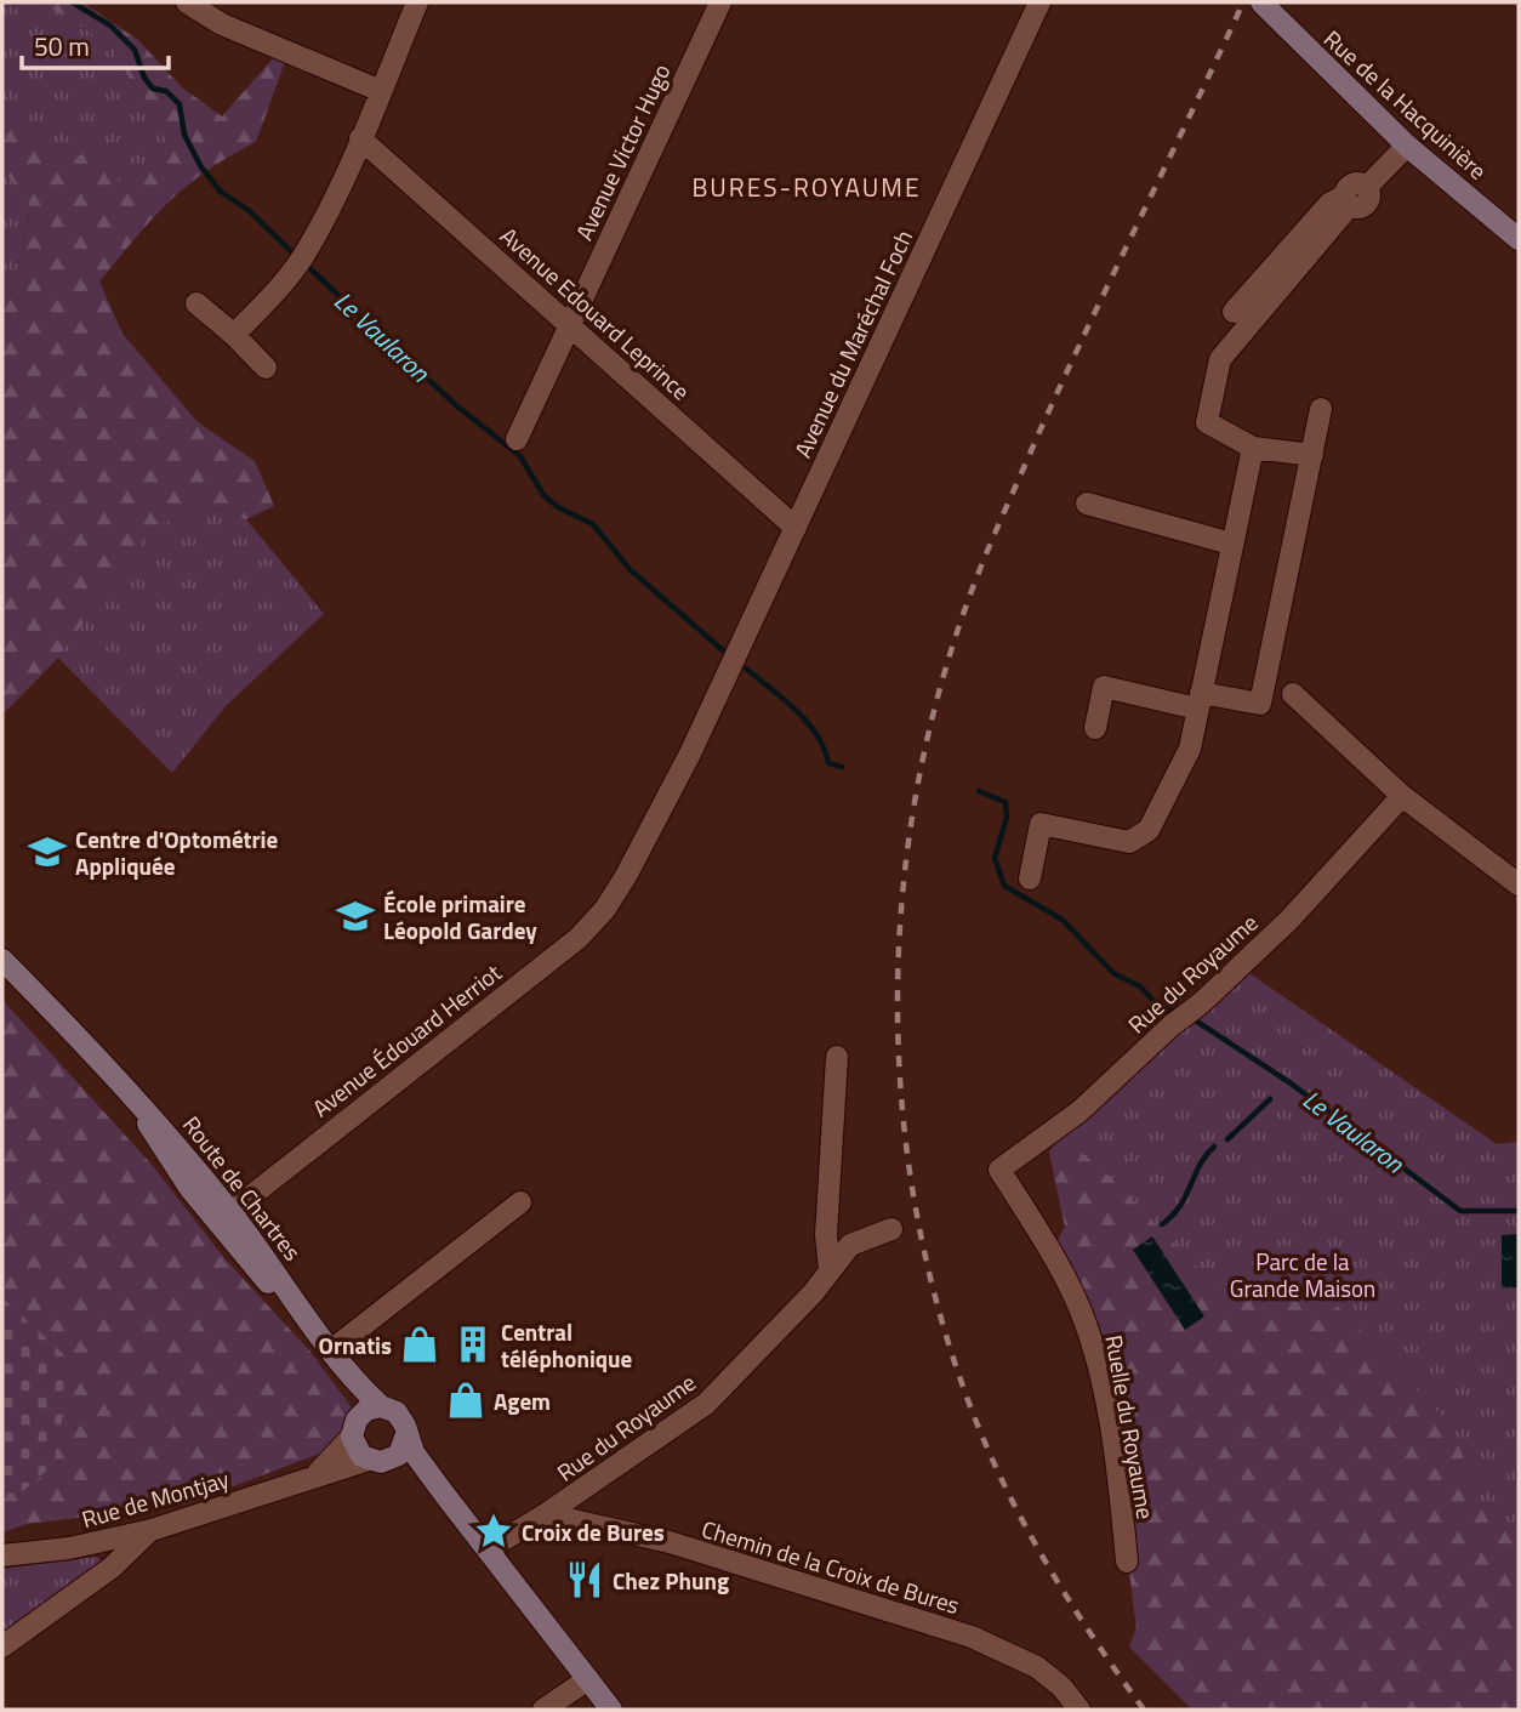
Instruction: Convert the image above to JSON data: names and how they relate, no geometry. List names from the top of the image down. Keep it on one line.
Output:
{"streets":{"main road":["Rue de la Hacquinière","Route de Chartres"],"street":["Avenue Victor Hugo","Avenue Edouard Leprince","Avenue du Maréchal Foch","Rue du Royaume","Avenue Édouard Herriot","Ruelle du Royaume","Rue de Montjay","Chemin de la Croix de Bures"]},"crossings":[["Avenue Victor Hugo","Avenue Edouard Leprince"],["Avenue Edouard Leprince","Avenue du Maréchal Foch"],["Avenue du Maréchal Foch","Avenue Édouard Herriot"],["Rue du Royaume","Ruelle du Royaume"],["Rue du Royaume","Chemin de la Croix de Bures"],["Avenue Édouard Herriot","Route de Chartres"],["Route de Chartres","Rue de Montjay"]],"districts":["BURES-ROYAUME"],"water":["Le Vaularon"],"parks":["Parc de la Grande Maison"],"places":{"school or university":["Centre d'Optométrie Appliquée","École primaire Léopold Gardey"],"shop":["Ornatis","Agem"],"building":["Central téléphonique"],"place":["Croix de Bures"],"restaurant":["Chez Phung"]},"scale_bar":"50 m"}
